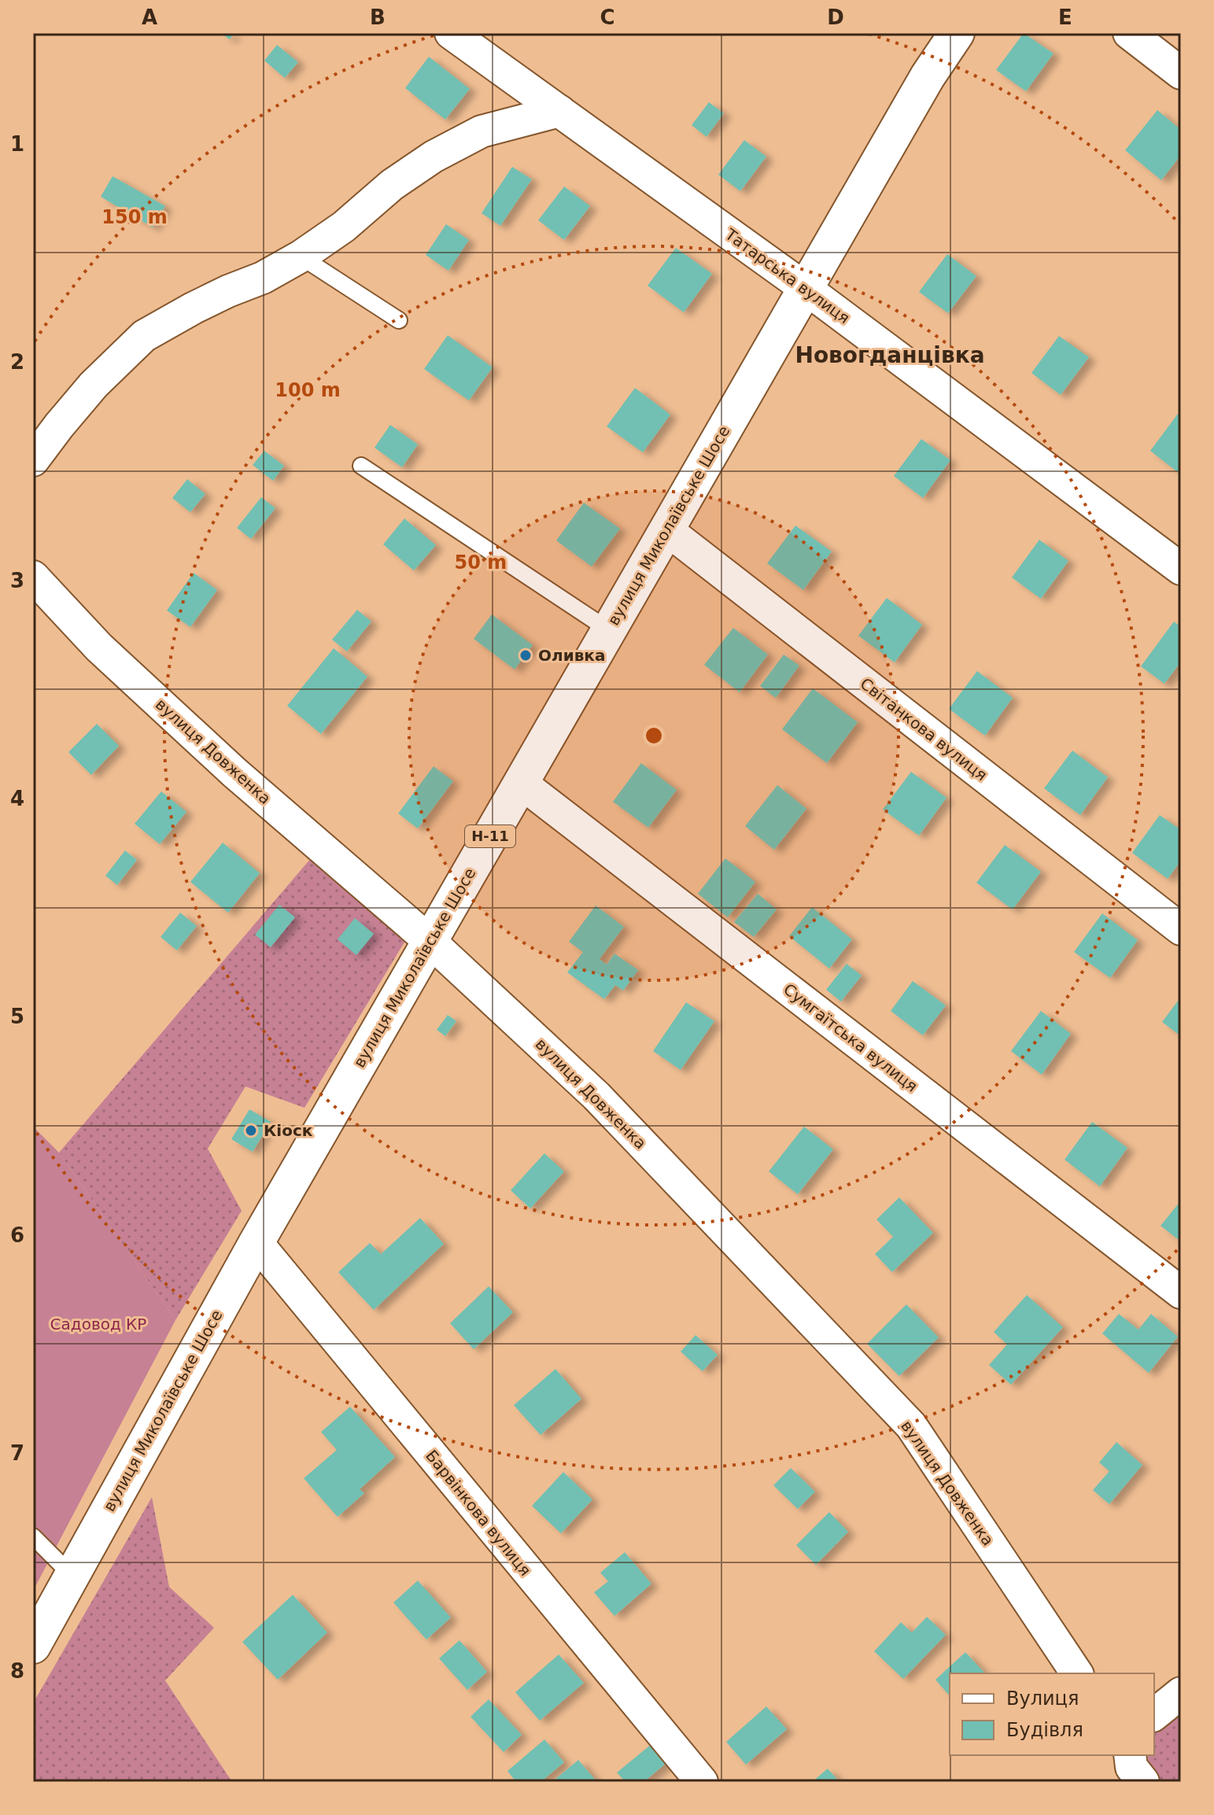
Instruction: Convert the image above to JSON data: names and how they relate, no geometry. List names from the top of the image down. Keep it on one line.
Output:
{"streets":{"main road":["вулиця Миколаївське Шосе","Н-11"],"street":["Татарська вулиця","Світанкова вулиця","вулиця Довженка","Сумгаїтська вулиця","Барвінкова вулиця"]},"crossings":[["Татарська вулиця","вулиця Миколаївське Шосе"],["вулиця Миколаївське Шосе","Світанкова вулиця"],["вулиця Миколаївське Шосе","вулиця Довженка"],["вулиця Миколаївське Шосе","Сумгаїтська вулиця"],["вулиця Миколаївське Шосе","Барвінкова вулиця"]],"districts":["Новогданцівка"],"parks":["Садовод КР"],"places":["Оливка","Кіоск"],"legend":["Вулиця","Будівля"],"grid":{"columns":["A","B","C","D","E"],"rows":["1","2","3","4","5","6","7","8"]},"rings":["150 m","100 m","50 m"]}
